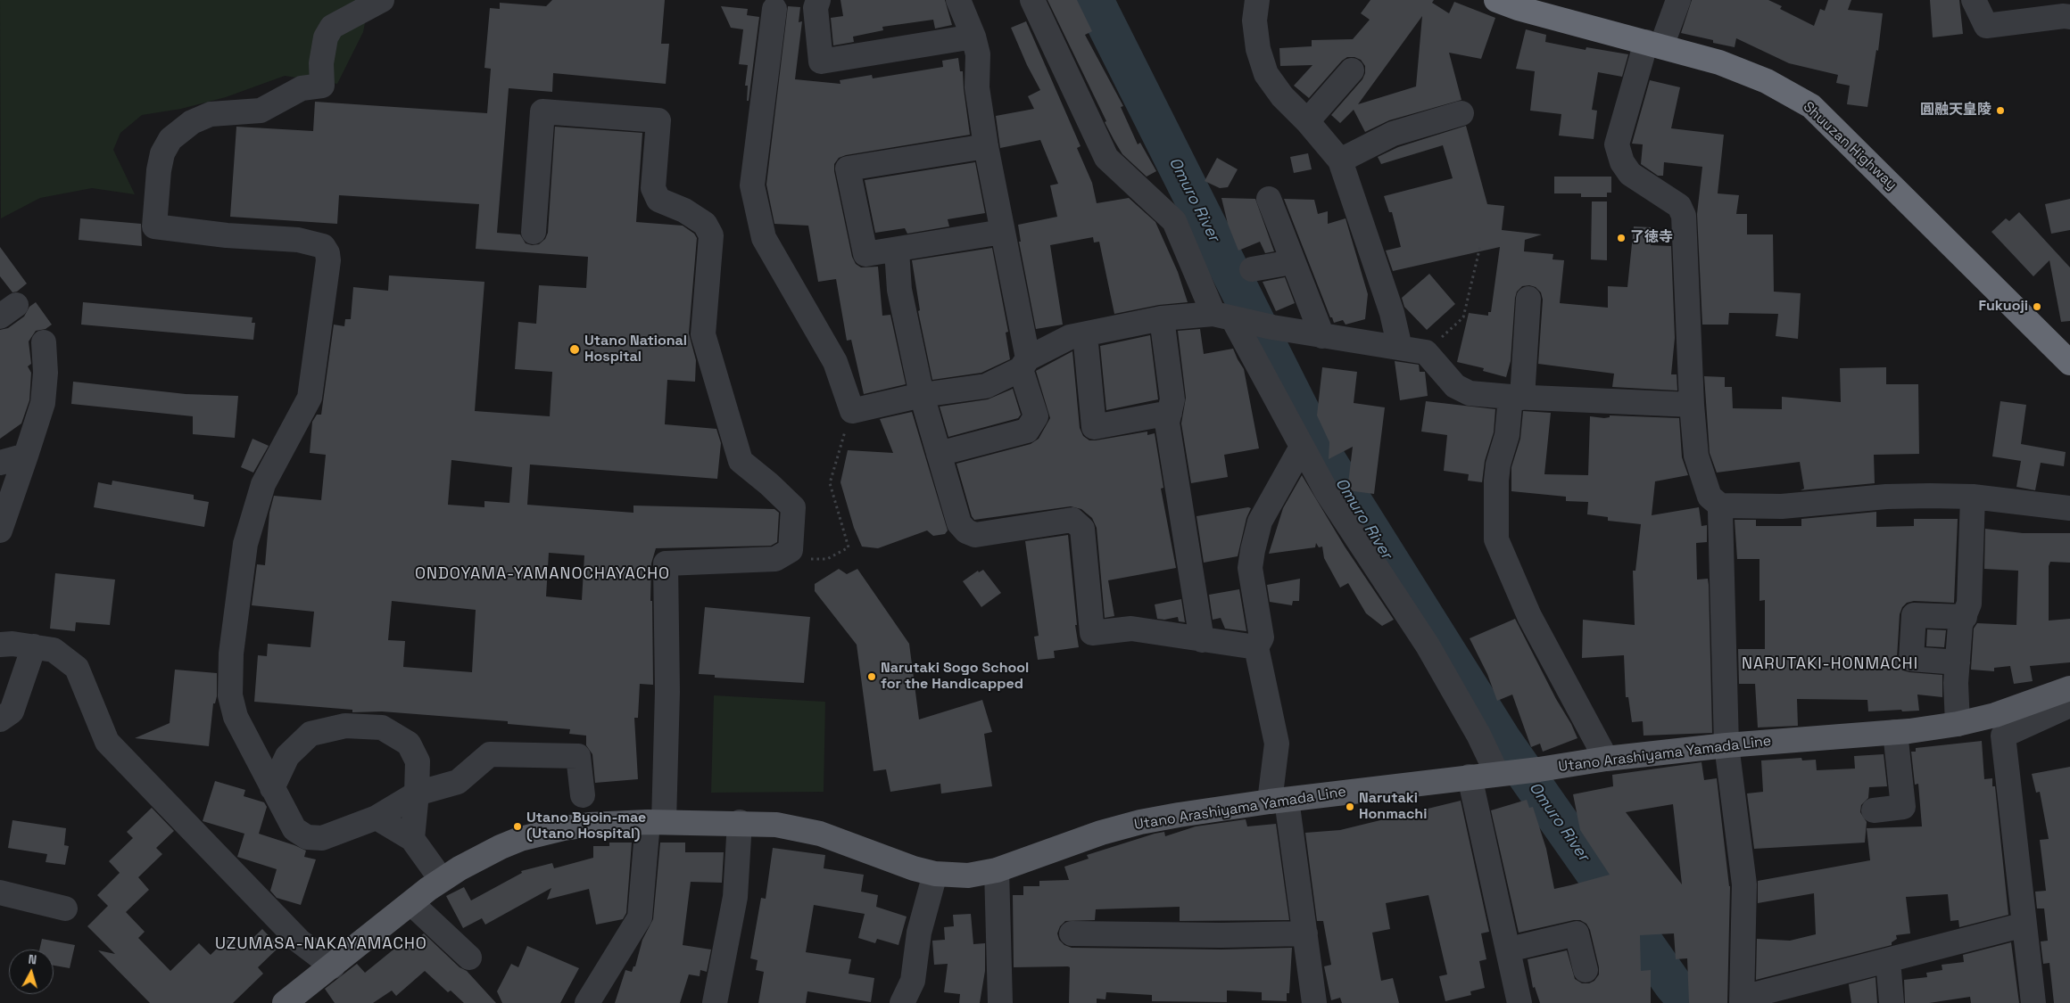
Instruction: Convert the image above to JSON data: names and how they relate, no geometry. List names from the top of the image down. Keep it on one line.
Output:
{"streets":{"highway":["Shuuzan Highway"],"main road":["Utano Arashiyama Yamada Line"]},"districts":["ONDOYAMA-YAMANOCHAYACHO","NARUTAKI-HONMACHI","UZUMASA-NAKAYAMACHO"],"water":["Omuro River"],"places":["圓融天皇陵","了徳寺","Fukuoji","Utano National Hospital","Narutaki Sogo School for the Handicapped","Narutaki Honmachi","Utano Byoin-mae (Utano Hospital)"],"north":"top"}
